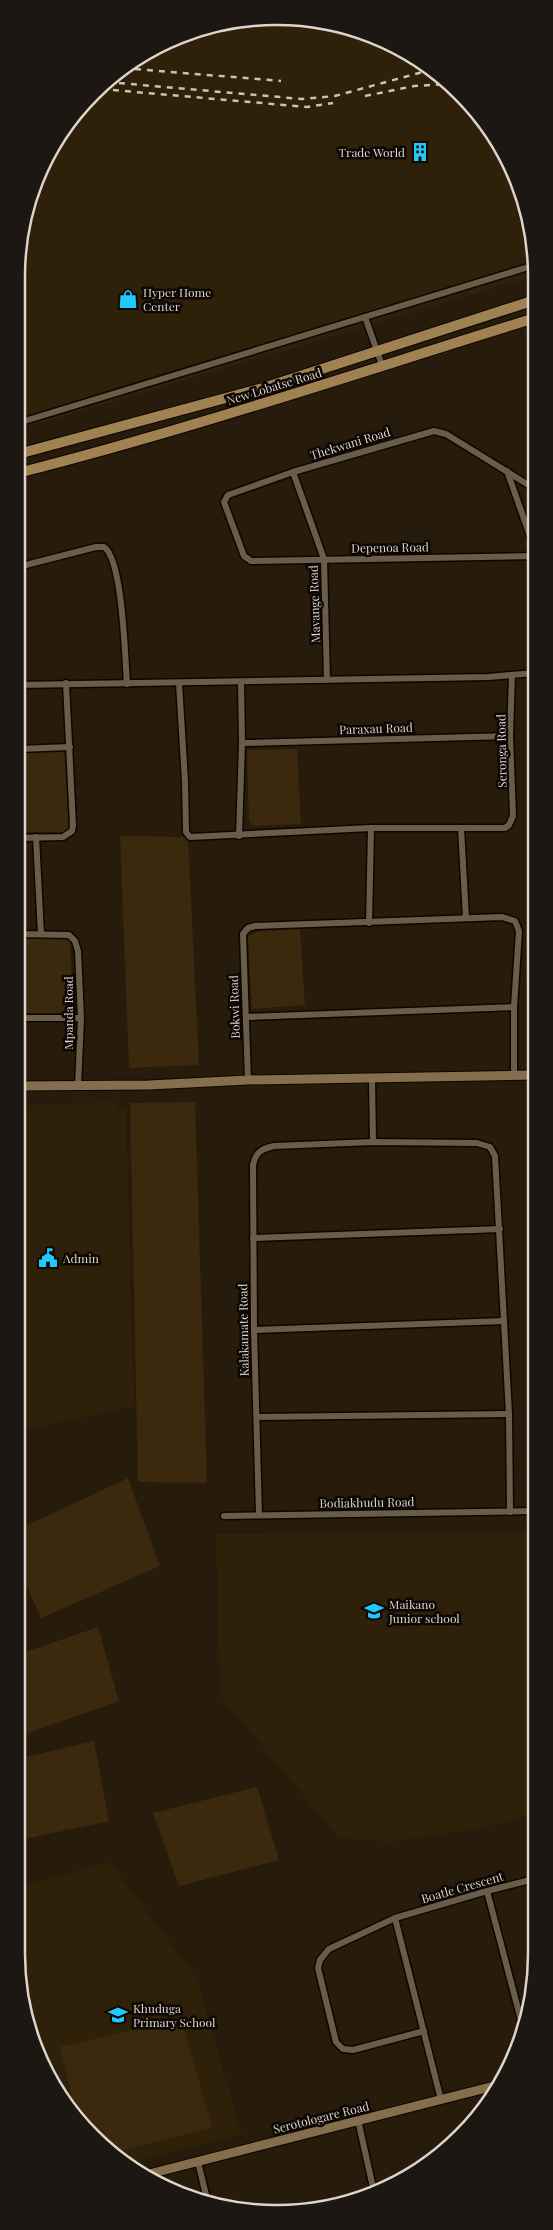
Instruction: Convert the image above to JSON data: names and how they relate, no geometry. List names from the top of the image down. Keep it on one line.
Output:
{"streets":{"main road":["New Lobatse Road"],"street":["Thekwani Road","Depenoa Road","Mavange Road","Paraxau Road","Seronga Road","Bokwi Road","Mpanda Road","Kalakamate Road","Bodiakhudu Road","Boatle Crescent","Serotologare Road"]},"crossings":[["Thekwani Road","Depenoa Road"],["Thekwani Road","Mavange Road"],["Depenoa Road","Mavange Road"],["Paraxau Road","Seronga Road"],["Kalakamate Road","Bodiakhudu Road"]],"places":{"building":["Trade World"],"shop":["Hyper Home Center"],"public building":["Admin"],"school or university":["Maikano Junior school","Khuduga Primary School"]}}
